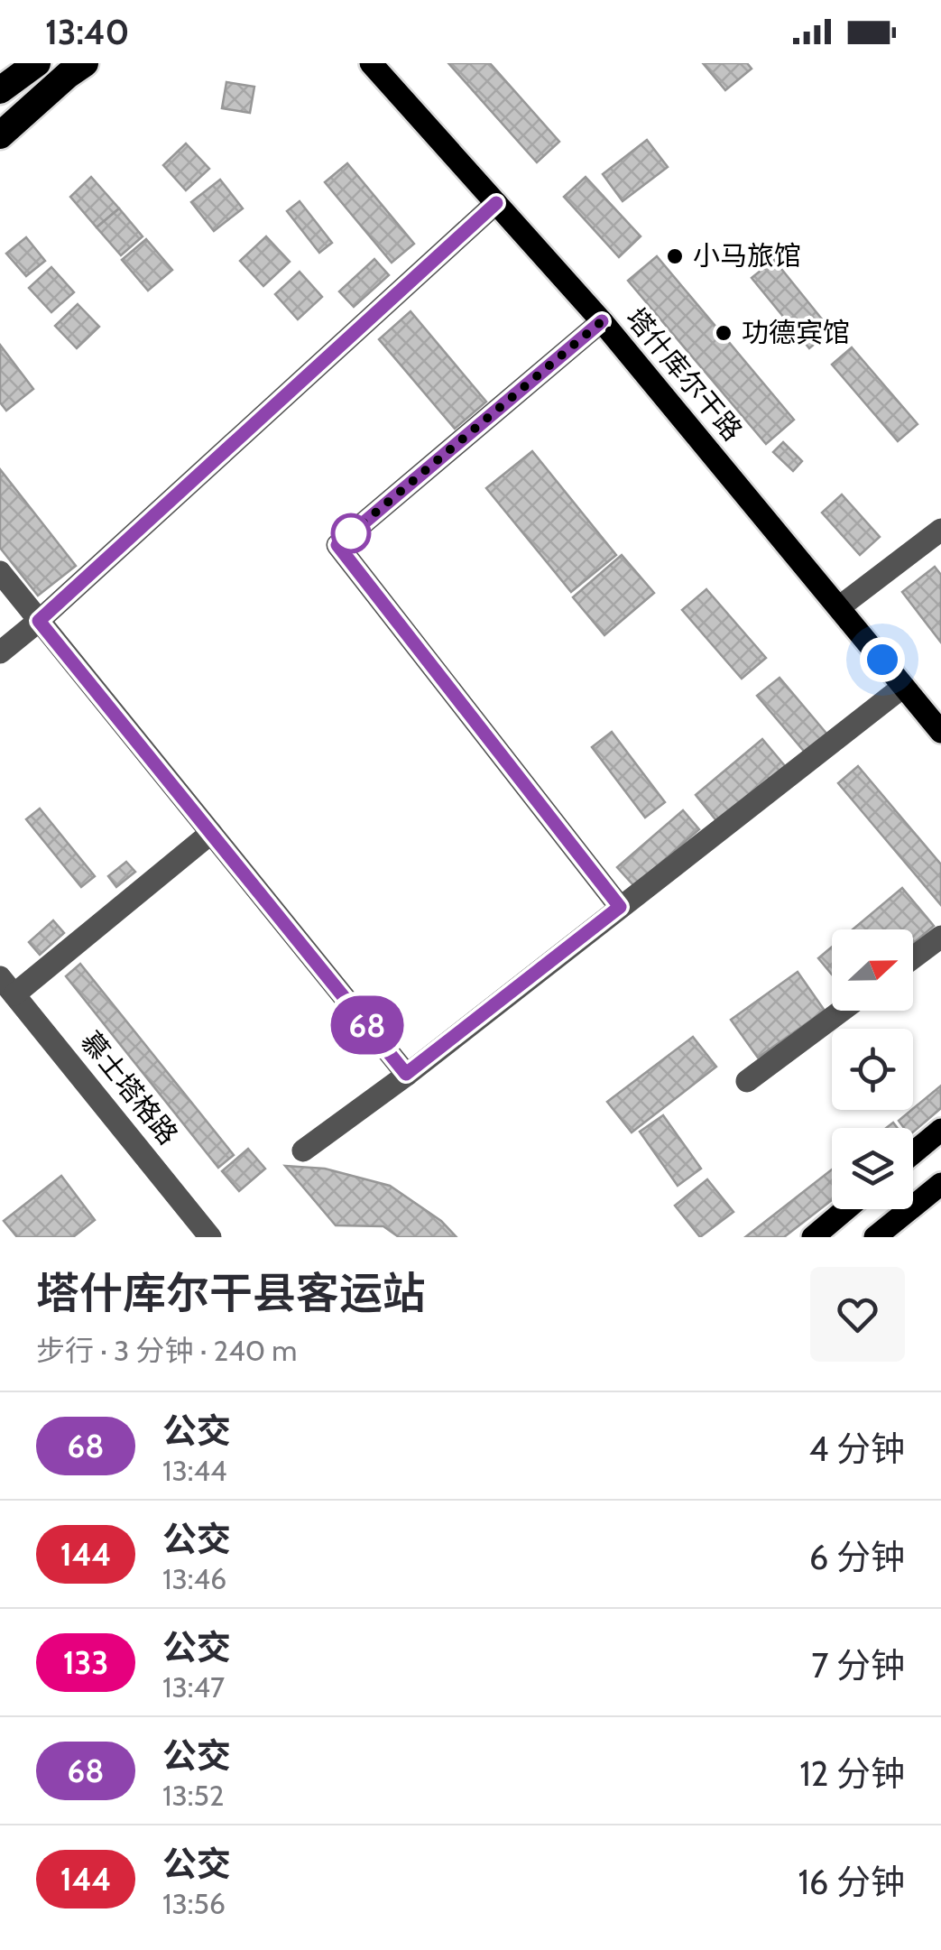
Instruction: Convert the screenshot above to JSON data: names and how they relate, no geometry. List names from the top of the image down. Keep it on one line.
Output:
{"streets":{"main road":["塔什库尔干路"],"street":["慕士塔格路"]},"places":["小马旅馆","功德宾馆"],"lines":["bus line 68"],"north":"right","page":{"status":"13:40","on_map":"68","heading":["塔什库尔干县客运站","步行 · 3 分钟 · 240 m"],"list":[{"mark":"68","name":"公交","note":"13:44","value":"4 分钟"},{"mark":"144","name":"公交","note":"13:46","value":"6 分钟"},{"mark":"133","name":"公交","note":"13:47","value":"7 分钟"},{"mark":"68","name":"公交","note":"13:52","value":"12 分钟"},{"mark":"144","name":"公交","note":"13:56","value":"16 分钟"}]}}
